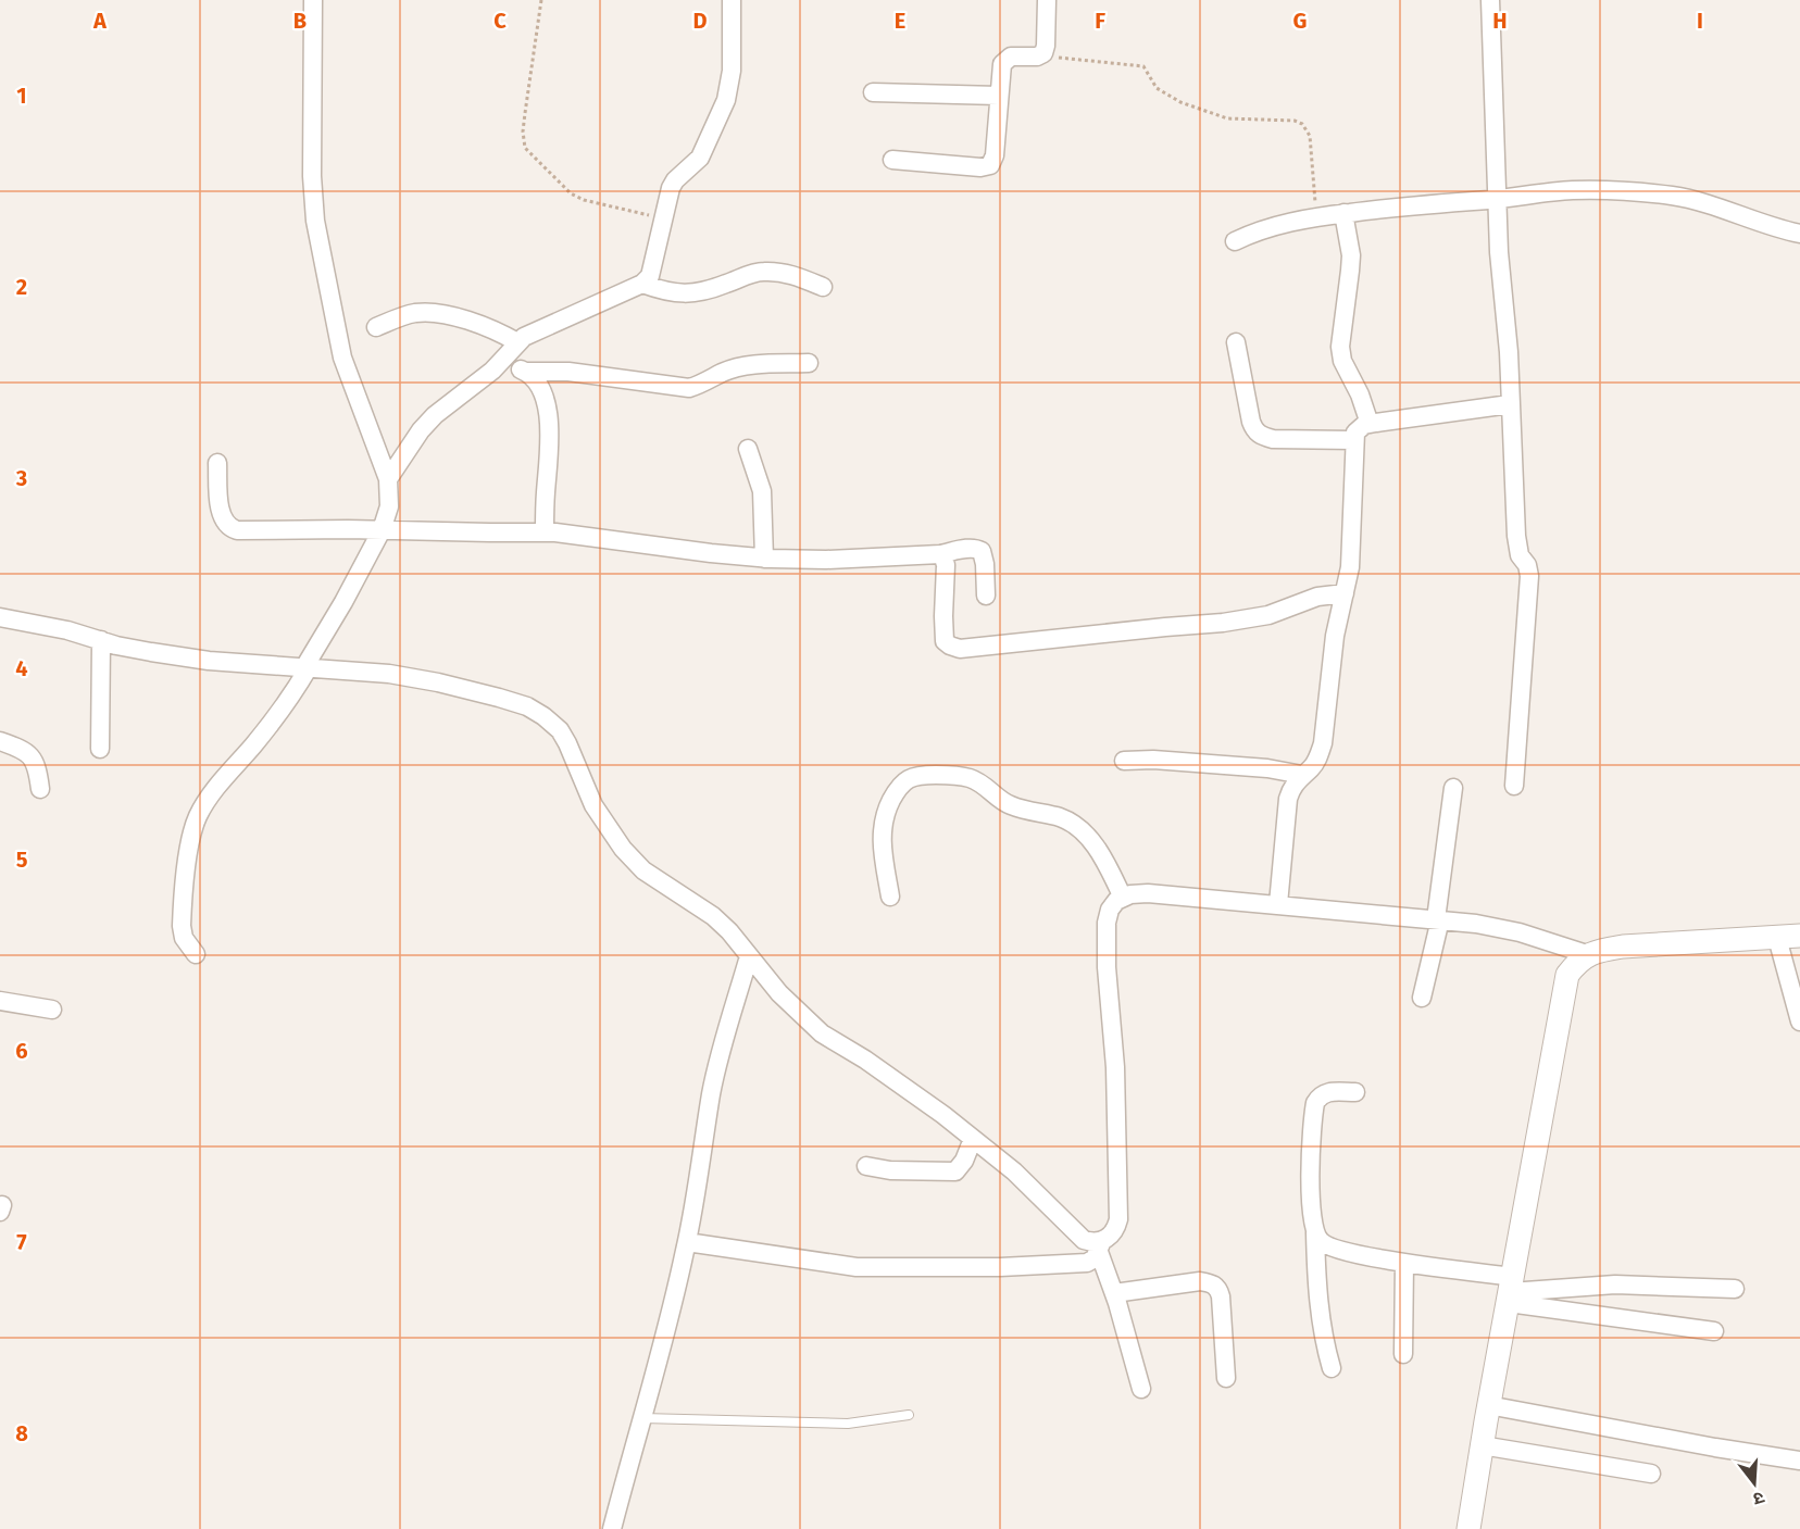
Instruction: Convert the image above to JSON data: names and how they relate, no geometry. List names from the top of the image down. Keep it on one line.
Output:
{"north":"bottom","grid":{"columns":["A","B","C","D","E","F","G","H","I"],"rows":["1","2","3","4","5","6","7","8"]}}
